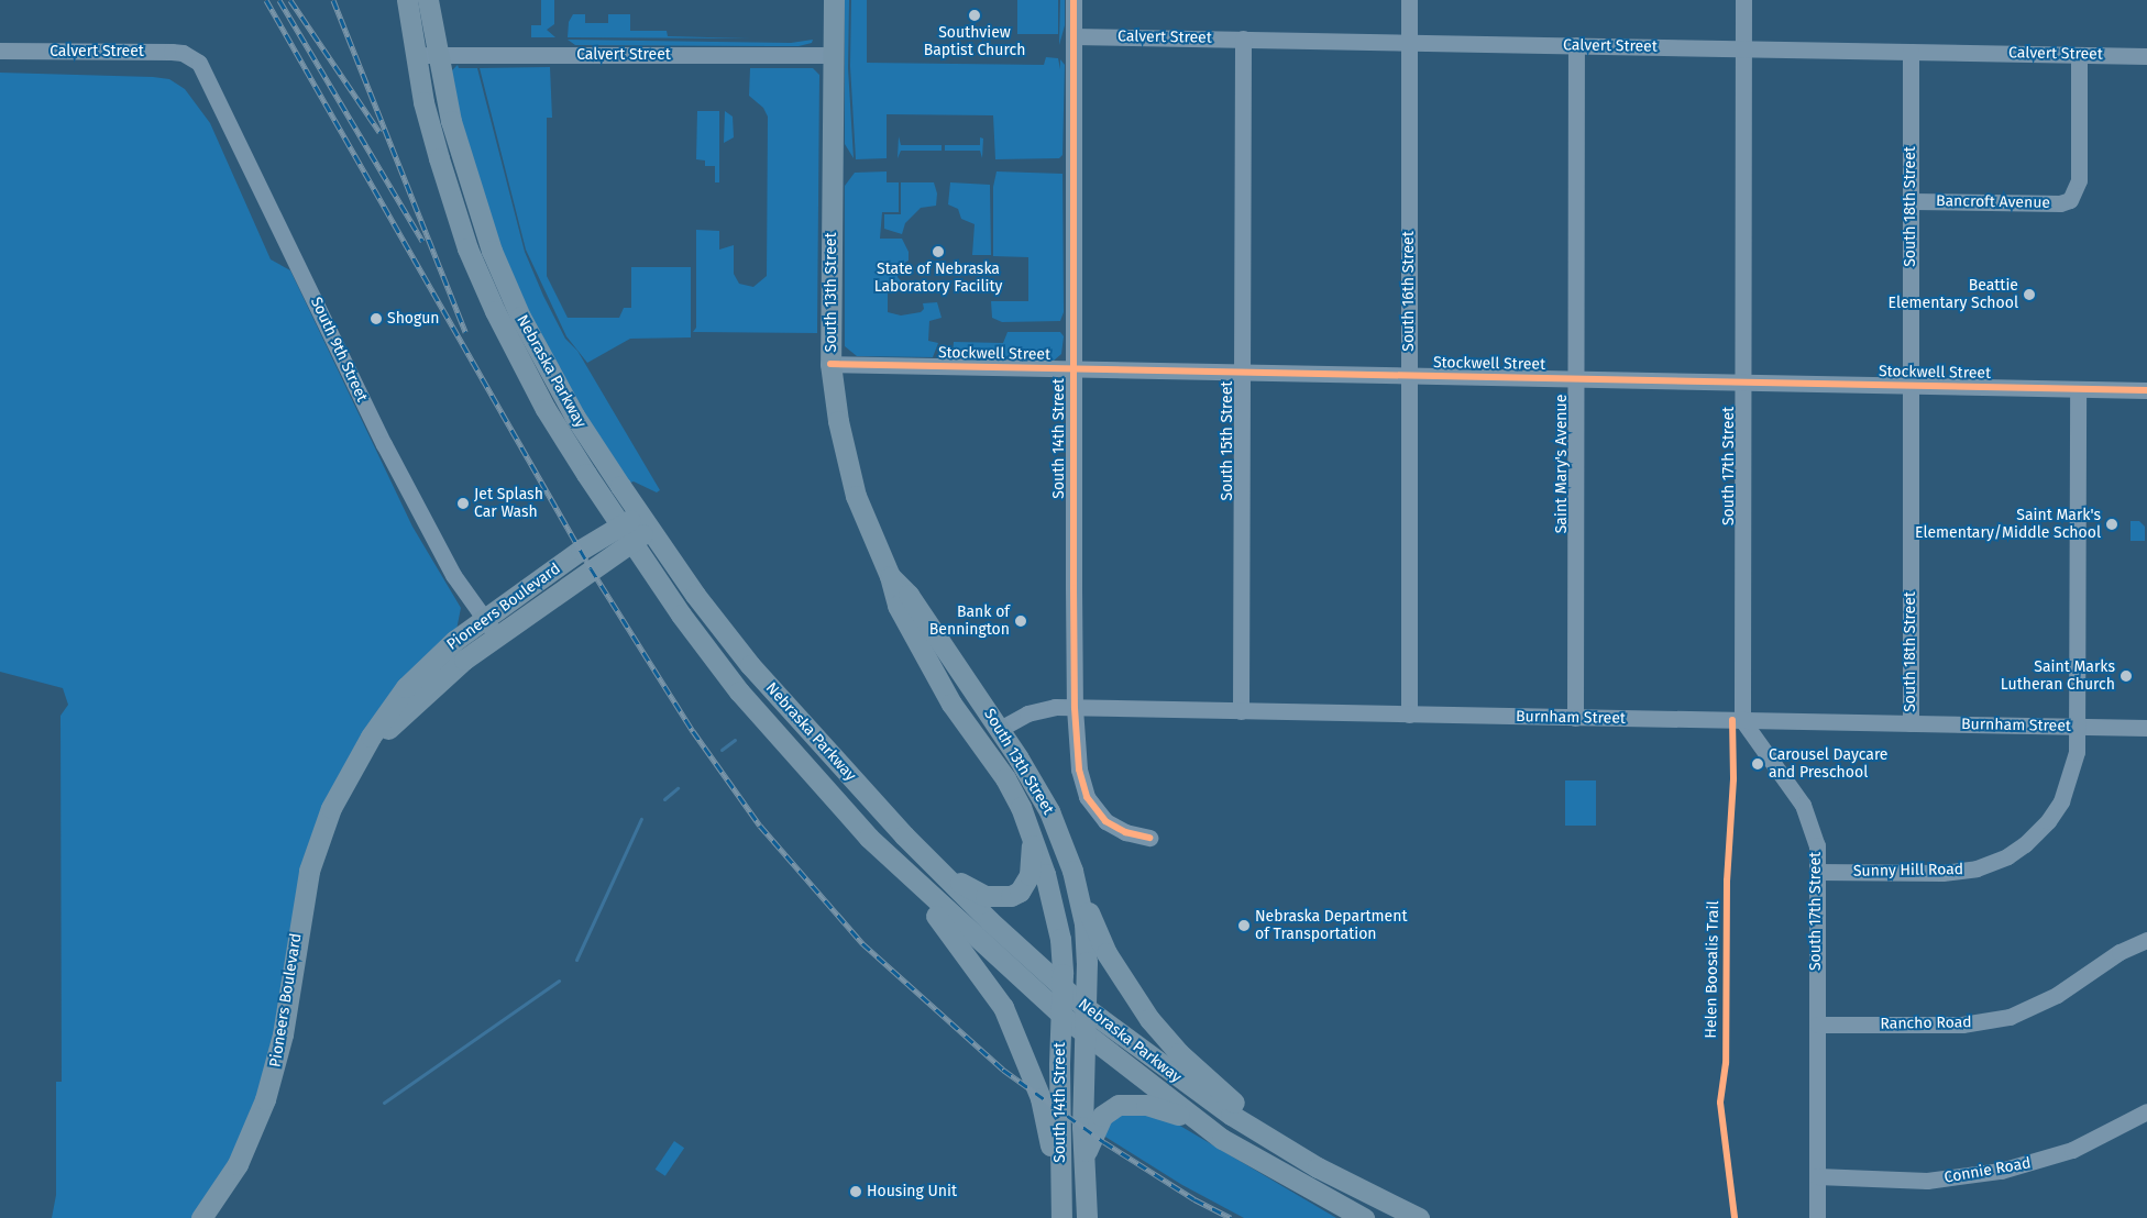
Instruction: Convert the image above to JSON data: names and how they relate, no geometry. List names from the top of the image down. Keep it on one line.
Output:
{"streets":{"main road":["South 13th Street","Nebraska Parkway","South 14th Street","Pioneers Boulevard"],"street":["Calvert Street","Bancroft Avenue","South 18th Street","South 16th Street","South 9th Street","Stockwell Street","South 15th Street","Saint Mary's Avenue","South 17th Street","Burnham Street","Sunny Hill Road","Rancho Road","Connie Road"],"cycle path":["Helen Boosalis Trail"]},"crossings":[["Calvert Street","Bancroft Avenue"],["Calvert Street","South 18th Street"],["Calvert Street","South 16th Street"],["Calvert Street","South 13th Street"],["Calvert Street","South 9th Street"],["Calvert Street","Nebraska Parkway"],["Calvert Street","South 14th Street"],["Calvert Street","South 15th Street"],["Calvert Street","Saint Mary's Avenue"],["Calvert Street","South 17th Street"],["Bancroft Avenue","South 18th Street"],["South 18th Street","Stockwell Street"],["South 18th Street","Burnham Street"],["South 16th Street","Stockwell Street"],["South 16th Street","Burnham Street"],["South 13th Street","Stockwell Street"],["South 13th Street","Nebraska Parkway"],["South 13th Street","South 14th Street"],["South 13th Street","Burnham Street"],["South 9th Street","Pioneers Boulevard"],["Stockwell Street","South 14th Street"],["Stockwell Street","South 15th Street"],["Stockwell Street","Saint Mary's Avenue"],["Stockwell Street","South 17th Street"],["Stockwell Street","Sunny Hill Road"],["Nebraska Parkway","South 14th Street"],["Nebraska Parkway","Pioneers Boulevard"],["South 14th Street","Burnham Street"],["South 15th Street","Burnham Street"],["Saint Mary's Avenue","Burnham Street"],["South 17th Street","Burnham Street"],["South 17th Street","Sunny Hill Road"],["South 17th Street","Rancho Road"],["South 17th Street","Connie Road"],["Burnham Street","Sunny Hill Road"]],"places":["Southview Baptist Church","State of Nebraska Laboratory Facility","Beattie Elementary School","Shogun","Jet Splash Car Wash","Saint Mark's Elementary/Middle School","Bank of Bennington","Saint Marks Lutheran Church","Carousel Daycare and Preschool","Nebraska Department of Transportation","Housing Unit"]}
